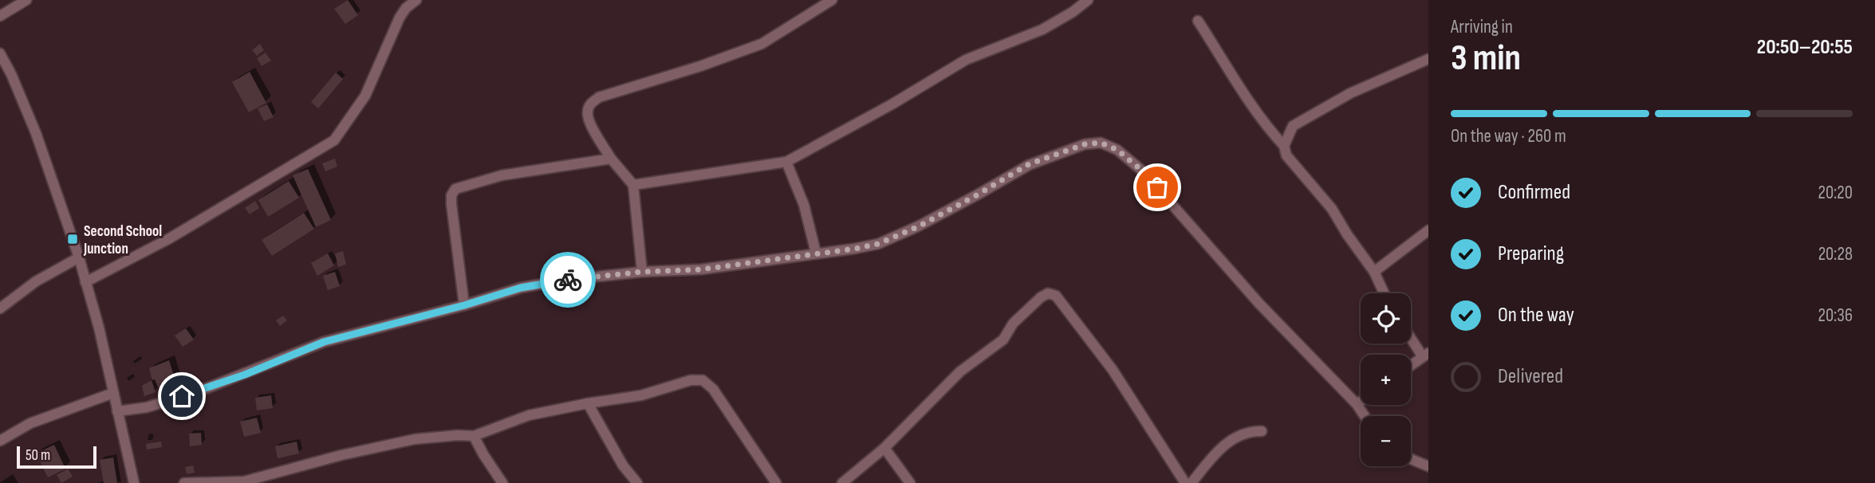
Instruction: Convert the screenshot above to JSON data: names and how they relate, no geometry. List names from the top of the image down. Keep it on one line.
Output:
{"places":{"transit":["Second School Junction"]},"scale_bar":"50 m","page":{"heading":["3 min","Arriving in","20:50–20:55"],"bar":"On the way · 260 m","list":[["Confirmed","20:20"],["Preparing","20:28"],["On the way","20:36"],"Delivered"],"map_buttons":["+","−"],"scale":"50 m"}}
